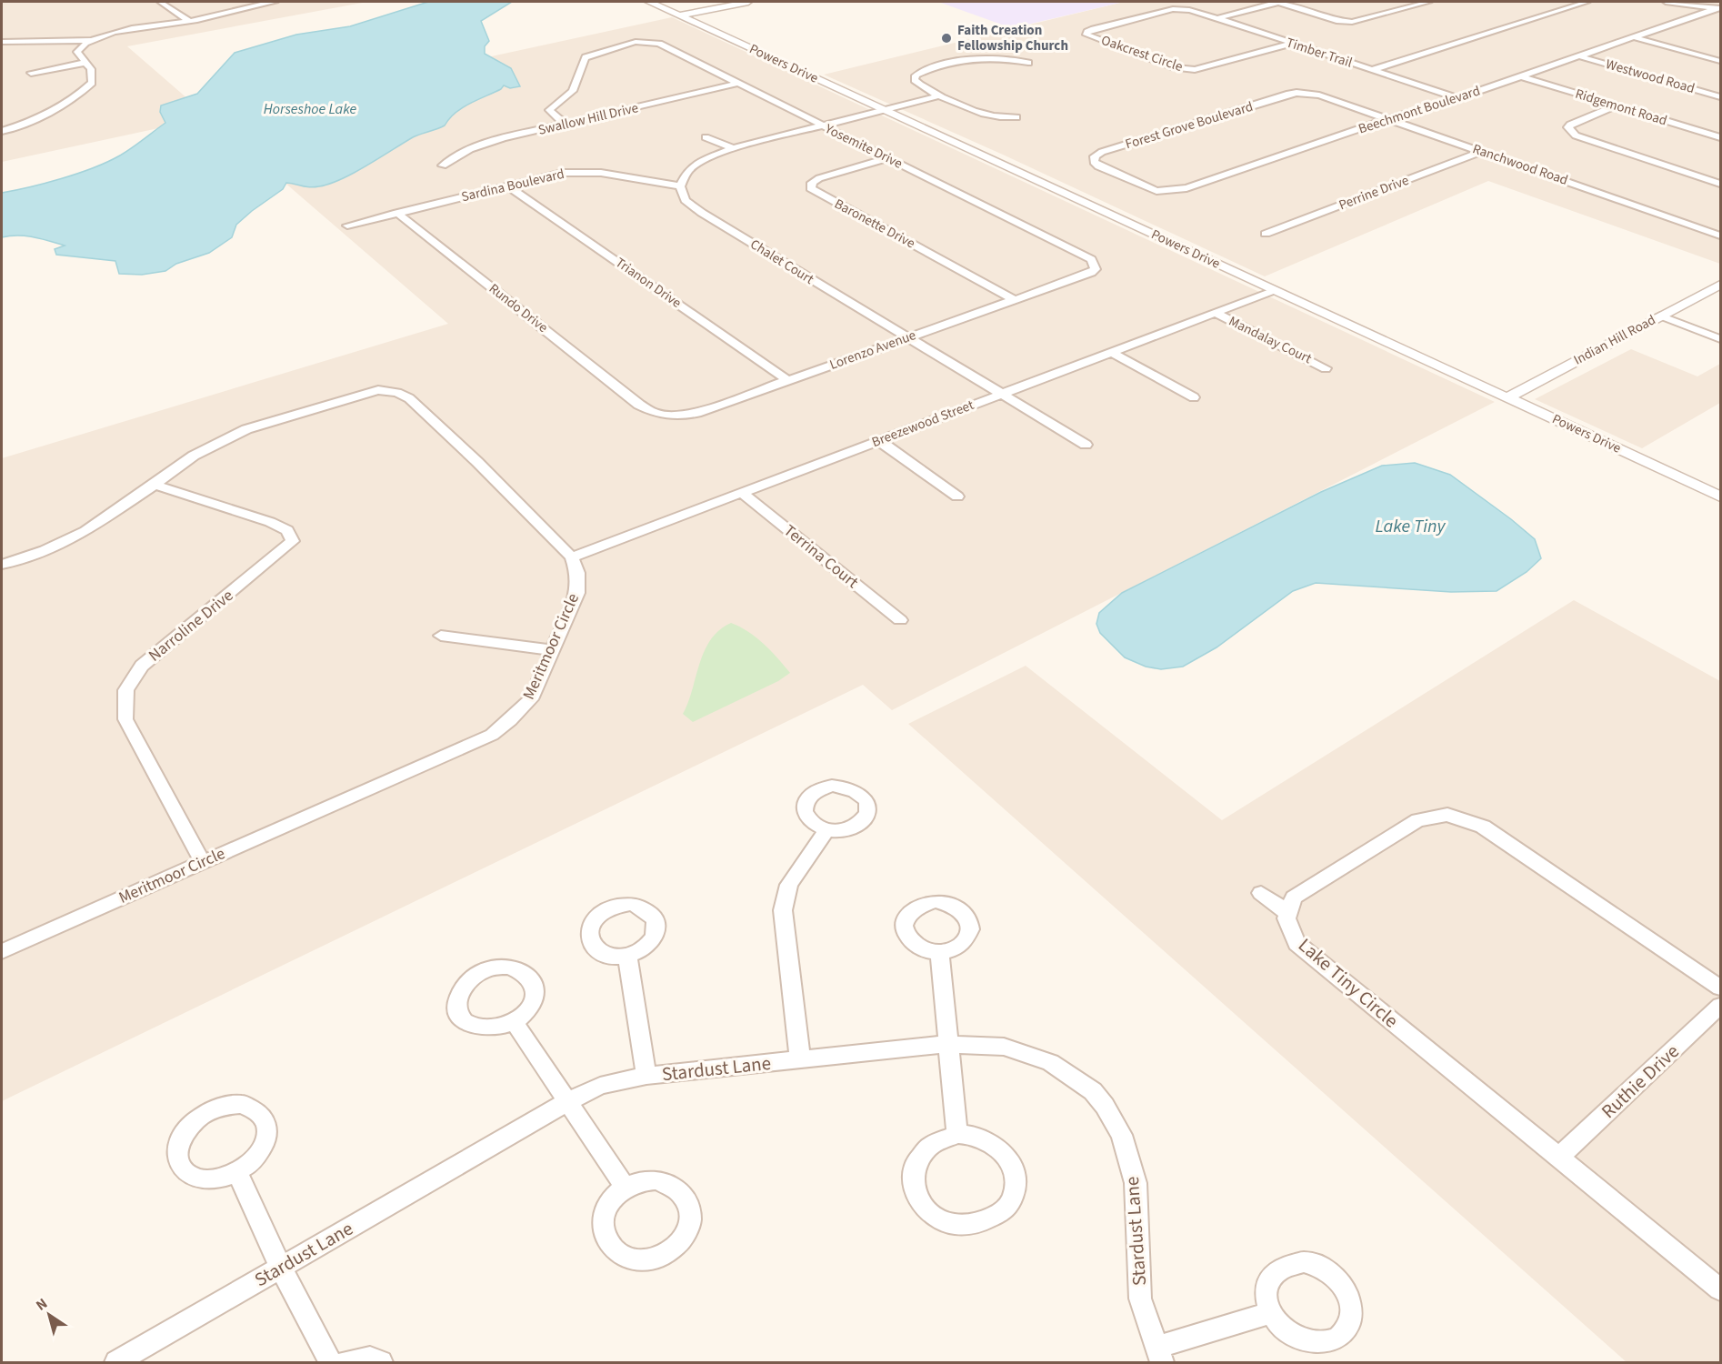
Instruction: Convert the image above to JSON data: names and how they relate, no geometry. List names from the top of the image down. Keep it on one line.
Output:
{"streets":{"street":["Timber Trail","Oakcrest Circle","Powers Drive","Westwood Road","Ridgemont Road","Beechmont Boulevard","Swallow Hill Drive","Forest Grove Boulevard","Yosemite Drive","Ranchwood Road","Sardina Boulevard","Perrine Drive","Baronette Drive","Chalet Court","Trianon Drive","Rundo Drive","Mandalay Court","Indian Hill Road","Lorenzo Avenue","Breezewood Street","Terrina Court","Narroline Drive","Meritmoor Circle","Lake Tiny Circle","Stardust Lane","Ruthie Drive"]},"crossings":[["Timber Trail","Oakcrest Circle"],["Timber Trail","Beechmont Boulevard"],["Powers Drive","Indian Hill Road"],["Powers Drive","Breezewood Street"],["Westwood Road","Beechmont Boulevard"],["Ridgemont Road","Beechmont Boulevard"],["Beechmont Boulevard","Forest Grove Boulevard"],["Beechmont Boulevard","Ranchwood Road"],["Swallow Hill Drive","Yosemite Drive"],["Forest Grove Boulevard","Ranchwood Road"],["Yosemite Drive","Baronette Drive"],["Yosemite Drive","Lorenzo Avenue"],["Ranchwood Road","Perrine Drive"],["Sardina Boulevard","Chalet Court"],["Sardina Boulevard","Trianon Drive"],["Sardina Boulevard","Rundo Drive"],["Baronette Drive","Lorenzo Avenue"],["Chalet Court","Lorenzo Avenue"],["Chalet Court","Breezewood Street"],["Trianon Drive","Lorenzo Avenue"],["Rundo Drive","Lorenzo Avenue"],["Mandalay Court","Breezewood Street"],["Breezewood Street","Terrina Court"],["Breezewood Street","Meritmoor Circle"],["Narroline Drive","Meritmoor Circle"],["Lake Tiny Circle","Ruthie Drive"]],"water":["Horseshoe Lake","Lake Tiny"],"places":["Faith Creation Fellowship Church"],"north":"top left"}
